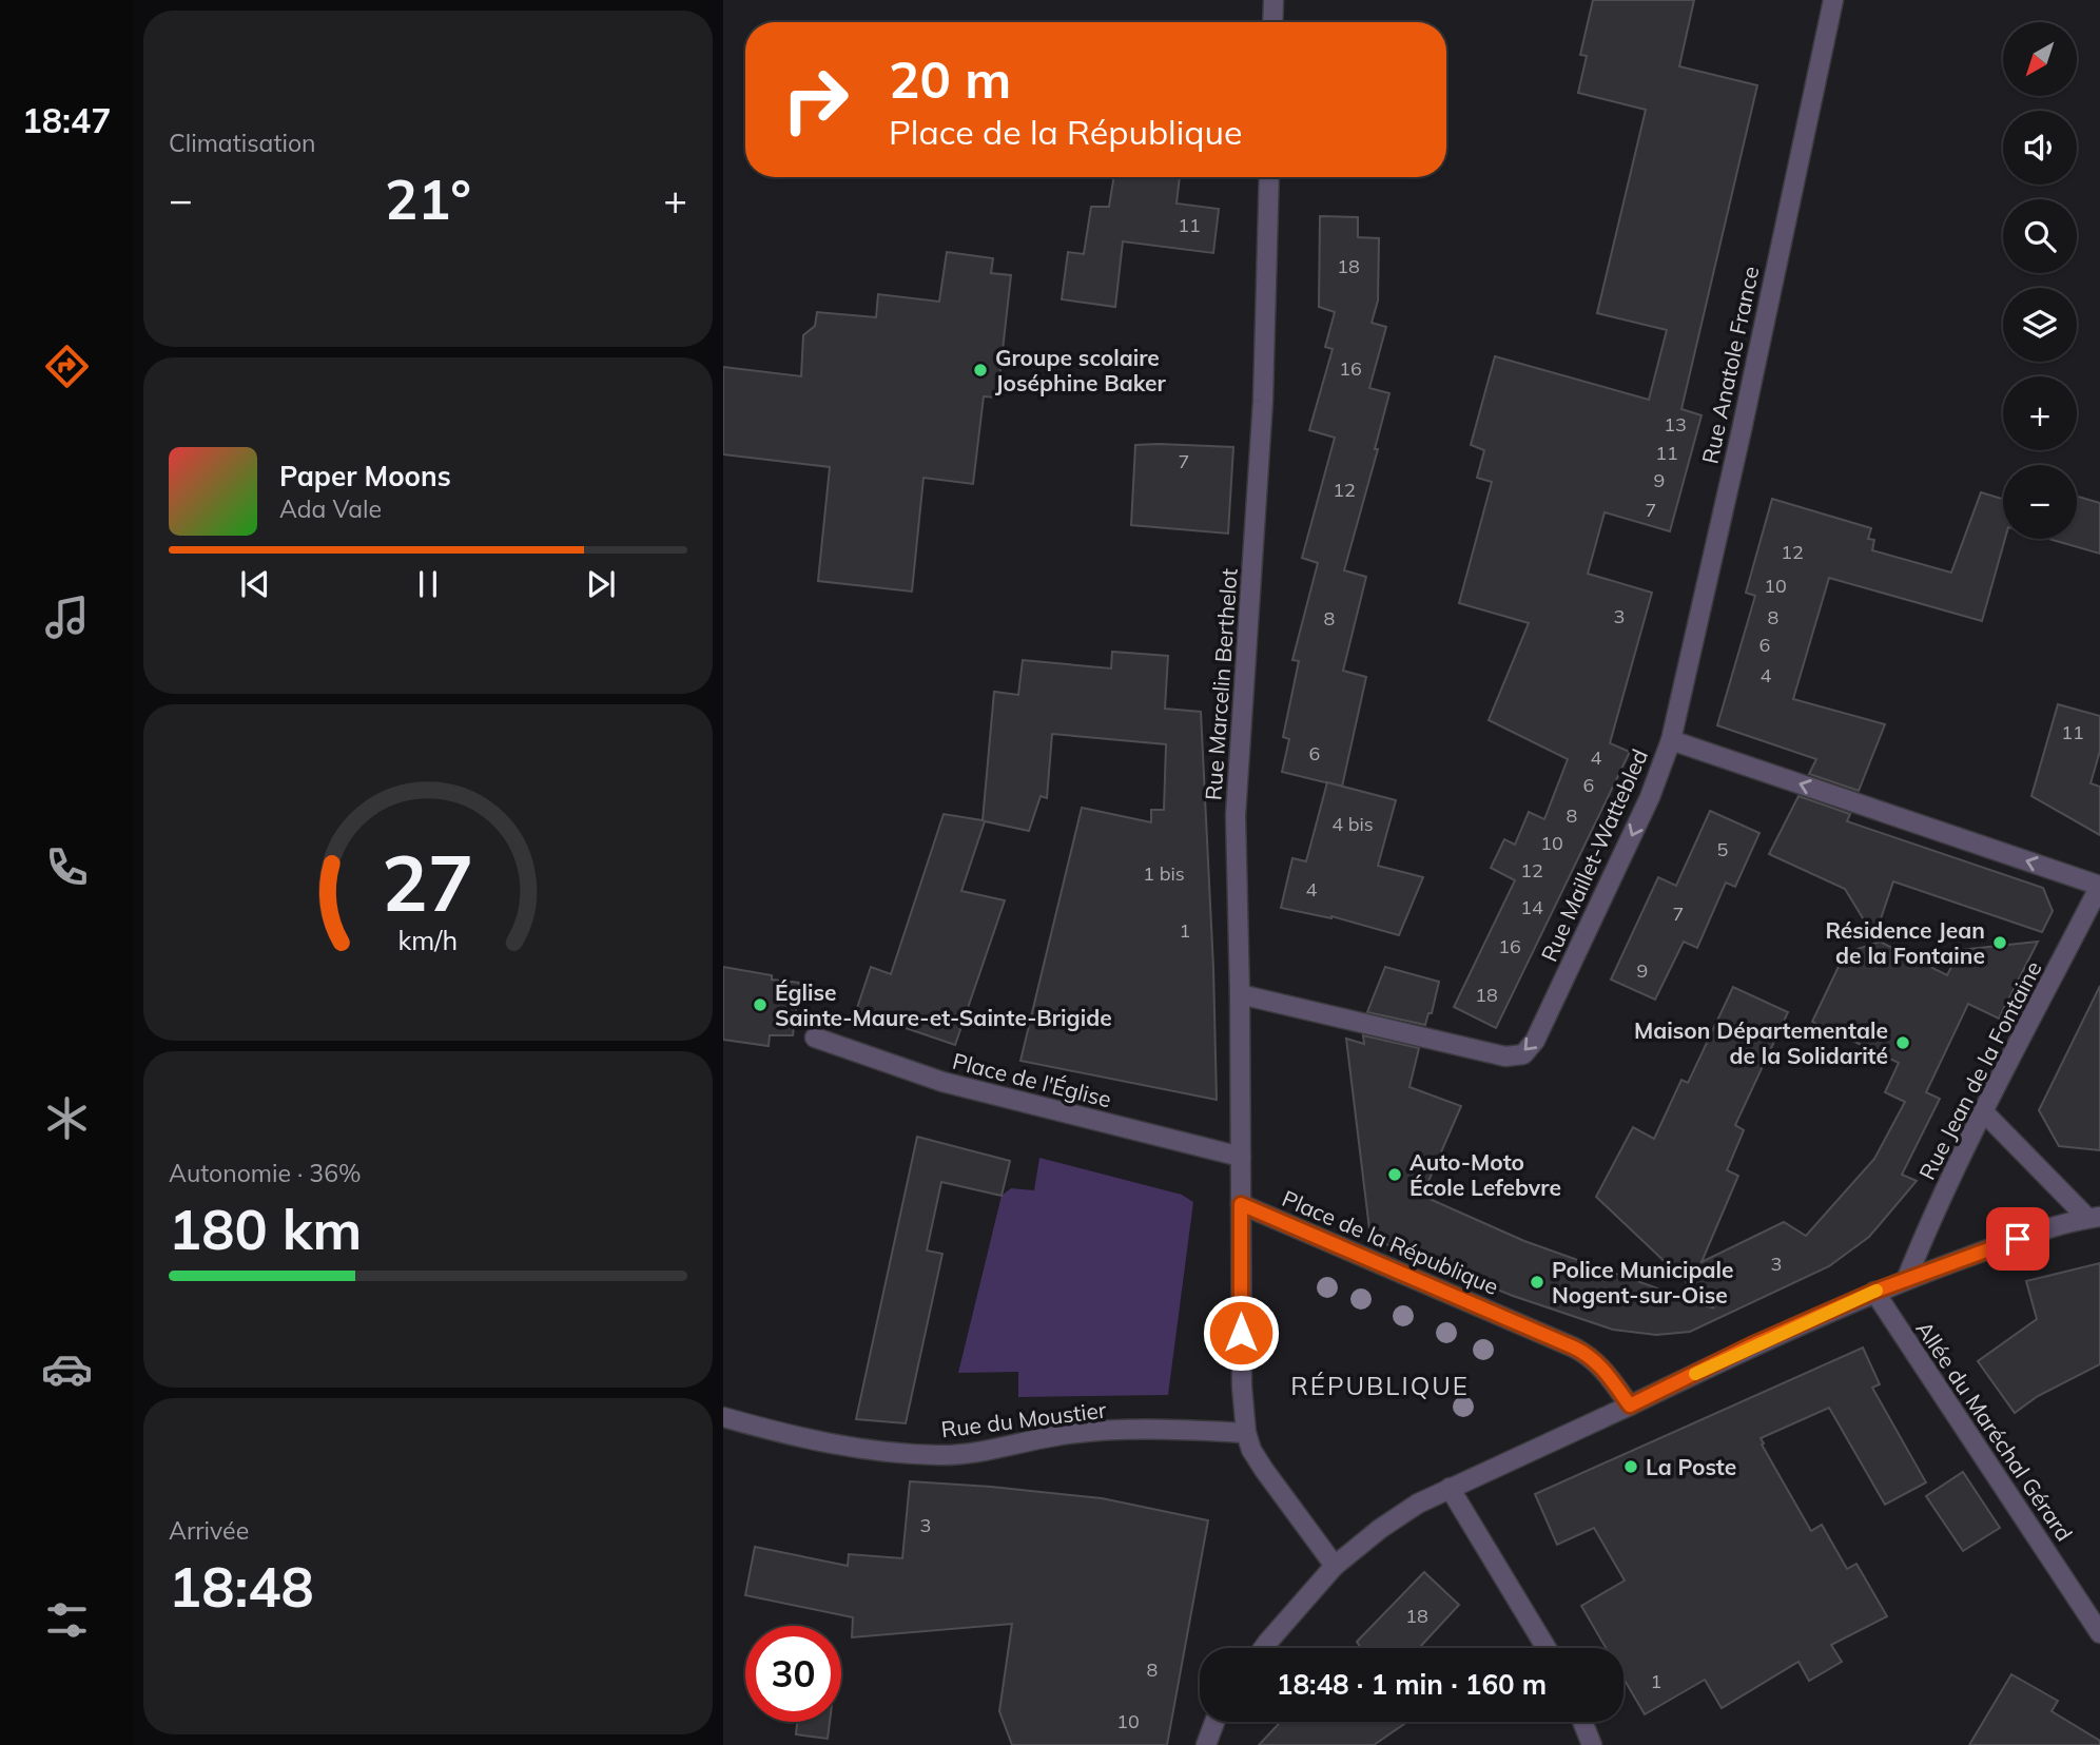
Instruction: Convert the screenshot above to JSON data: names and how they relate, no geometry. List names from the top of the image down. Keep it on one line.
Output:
{"streets":{"street":["Rue Anatole France","Rue Marcelin Berthelot","Rue Maillet-Wattebled","Rue Jean de la Fontaine","Place de l'Église","Place de la République","Rue du Moustier","Allée du Maréchal Gérard"]},"crossings":[["Rue Anatole France","Rue Maillet-Wattebled"],["Rue Marcelin Berthelot","Rue Maillet-Wattebled"],["Rue Marcelin Berthelot","Place de l'Église"],["Rue Marcelin Berthelot","Place de la République"],["Rue Maillet-Wattebled","Rue Jean de la Fontaine"]],"districts":["RÉPUBLIQUE"],"places":["Groupe scolaire Joséphine Baker","Résidence Jean de la Fontaine","Église Sainte-Maure-et-Sainte-Brigide","Maison Départementale de la Solidarité","Auto-Moto École Lefebvre","Police Municipale Nogent-sur-Oise","La Poste"],"house_numbers":["11","18","16","13","11","7","9","12","7","12","10","3","8","8","6","4","11","6","4","6","8","4 bis","10","5","12","1 bis","4","14","7","1","16","9","18","3","3","18","8","1","10"],"north":"bottom left","page":{"tabs":"18:47","tile":["Climatisation",["Autonomie · 36%","180 km"],["Arrivée","18:48"]],"map_buttons":["+","−"],"turn":["20 m","Place de la République"],"heat":["−","21°","+"],"song":["Paper Moons","Ada Vale"],"limit":"30","trip":"18:48 · 1 min · 160 m","gauge":["27","km/h"]}}
